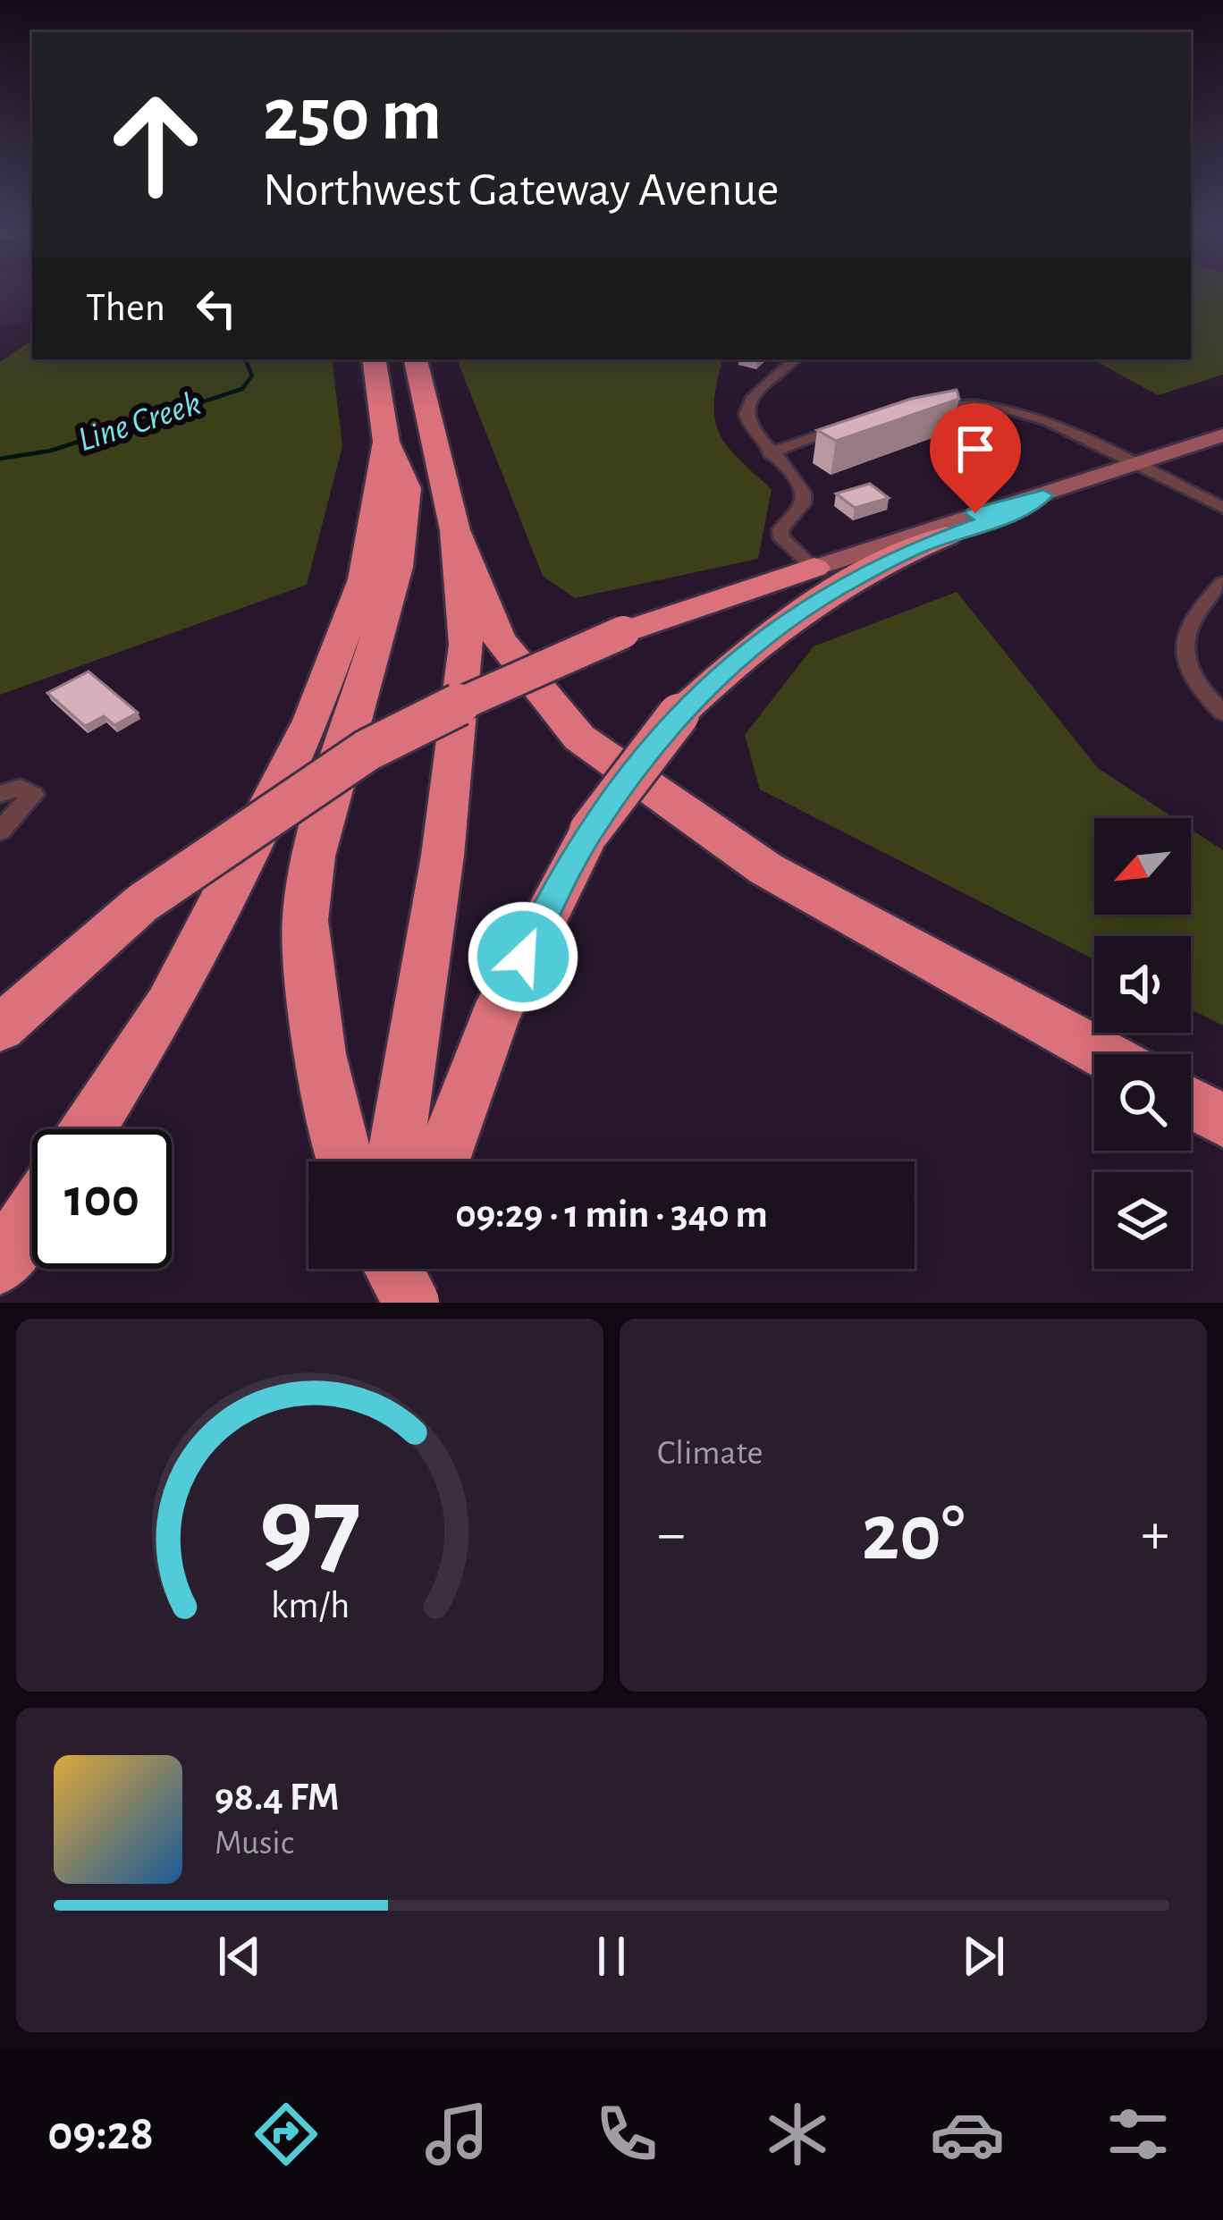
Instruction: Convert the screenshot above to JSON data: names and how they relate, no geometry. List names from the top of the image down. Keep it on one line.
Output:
{"water":["Line Creek"],"north":"bottom left","page":{"turn":["250 m","Northwest Gateway Avenue"],"then":"Then","limit":"100","trip":"09:29 · 1 min · 340 m","tile":"Climate","heat":["−","20°","+"],"song":["98.4 FM","Music"],"tabs":"09:28","gauge":["97","km/h"]}}
